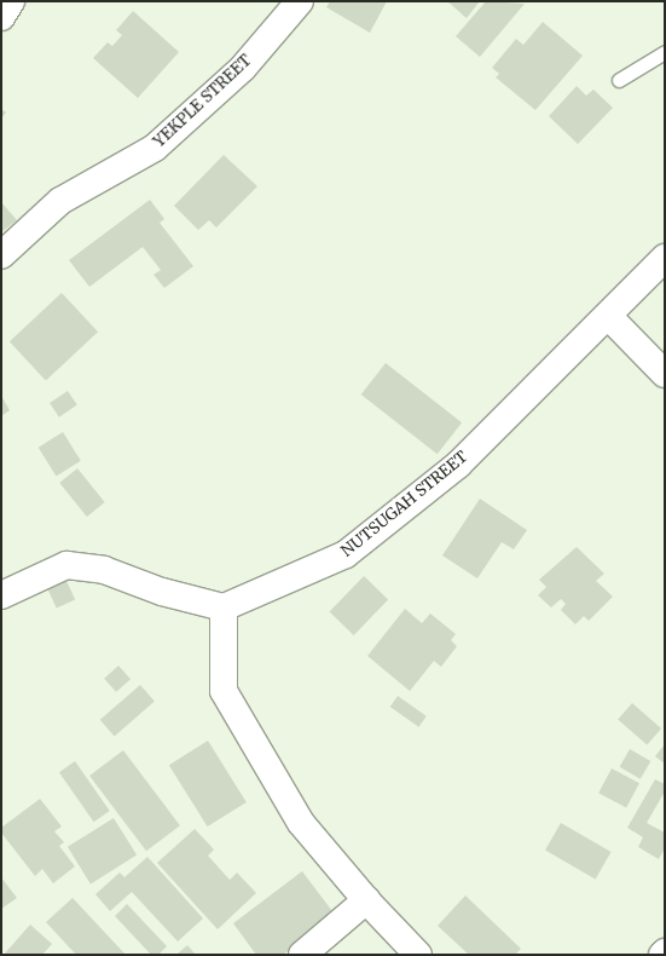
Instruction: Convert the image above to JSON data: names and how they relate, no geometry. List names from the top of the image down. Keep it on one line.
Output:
{"streets":{"street":["YEKPLE STREET","NUTSUGAH STREET"]}}
